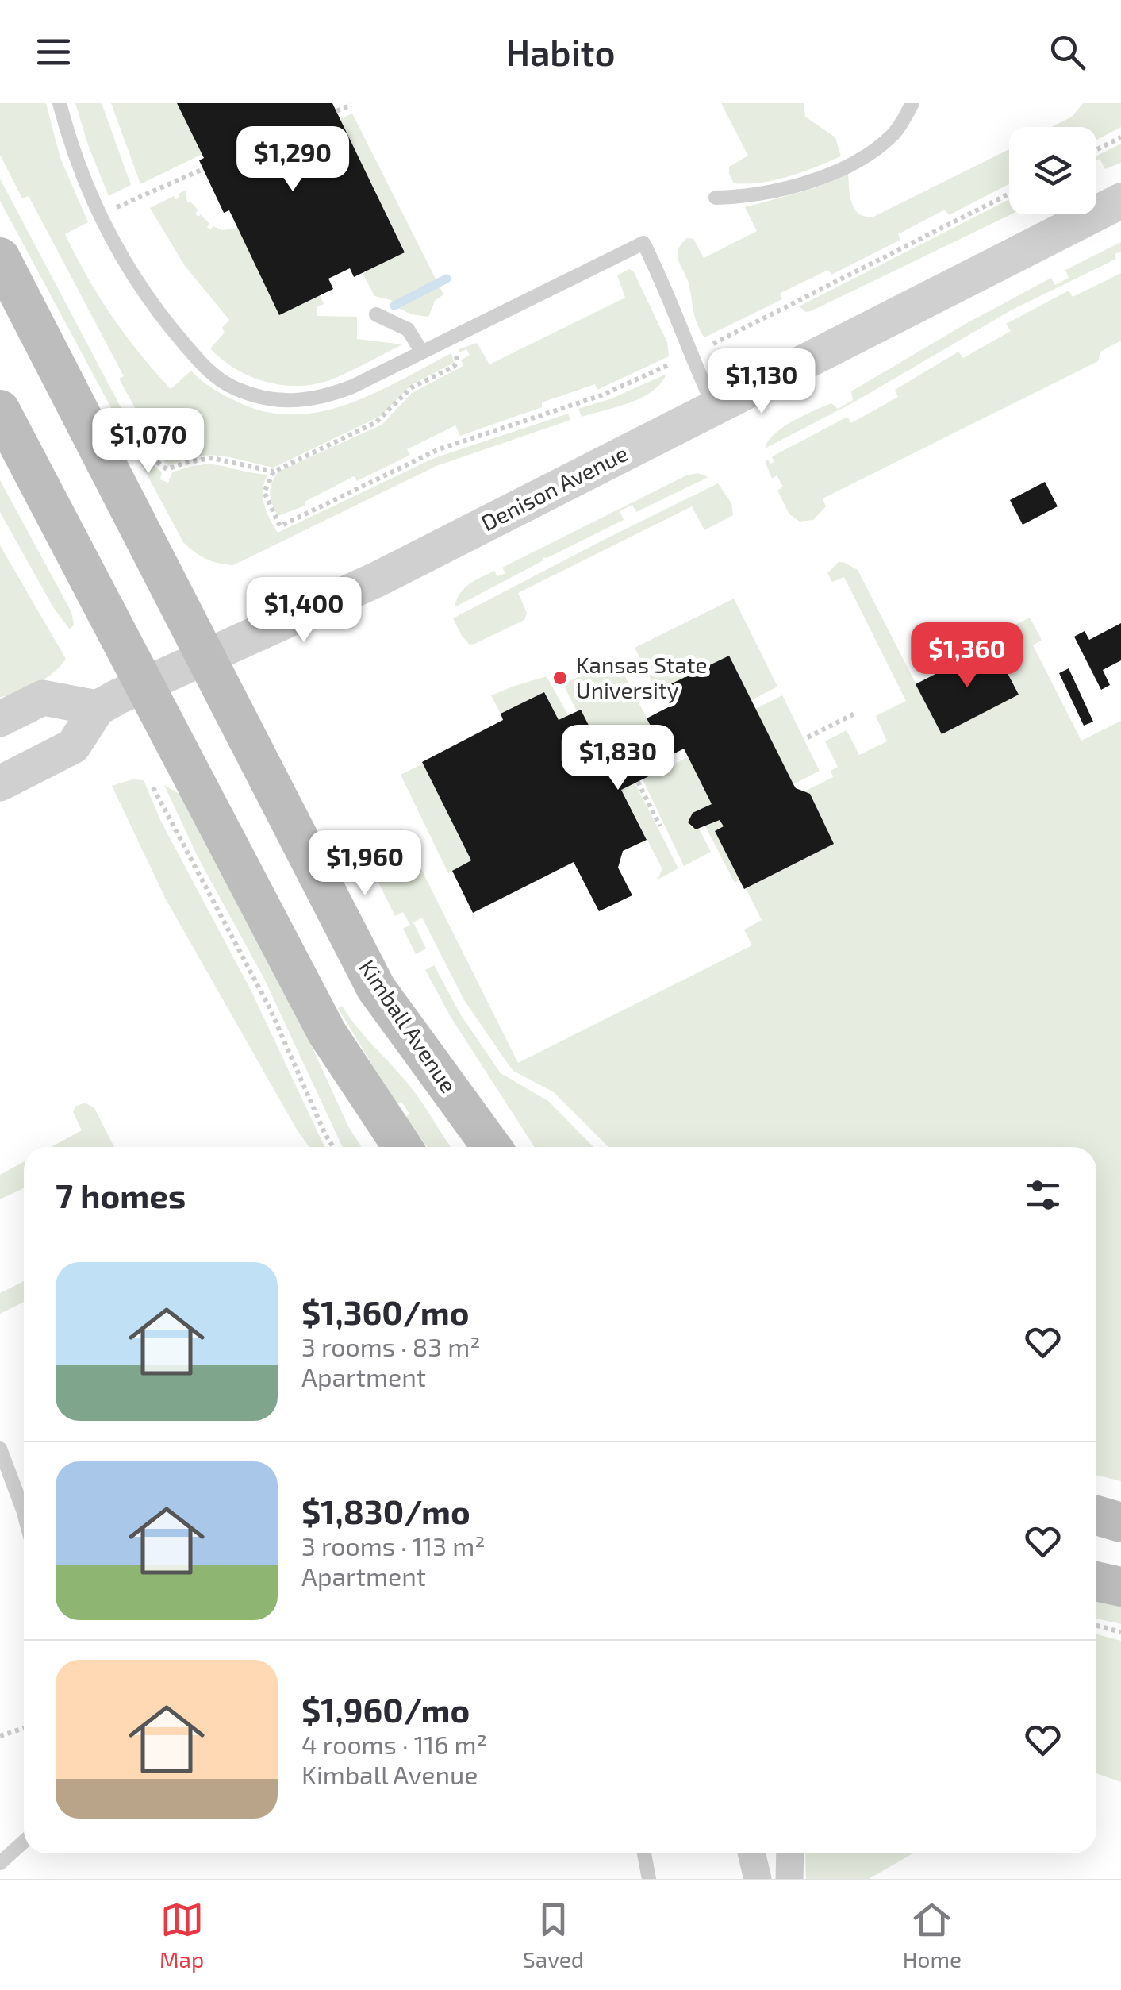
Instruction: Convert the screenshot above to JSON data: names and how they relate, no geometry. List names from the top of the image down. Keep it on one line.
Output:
{"streets":{"main road":["Kimball Avenue"],"street":["Denison Avenue"]},"crossings":[["Denison Avenue","Kimball Avenue"]],"places":["Kansas State University"],"page":{"header":"Habito","price":["$1,290","$1,130","$1,070","$1,400","$1,360","$1,830","$1,960"],"heading":"7 homes","list":[{"name":"$1,360/mo","note":"3 rooms · 83 m² · Apartment"},{"name":"$1,830/mo","note":"3 rooms · 113 m² · Apartment"},{"name":"$1,960/mo","note":"4 rooms · 116 m² · Kimball Avenue"}],"tabs":["Map","Saved","Home"]}}
